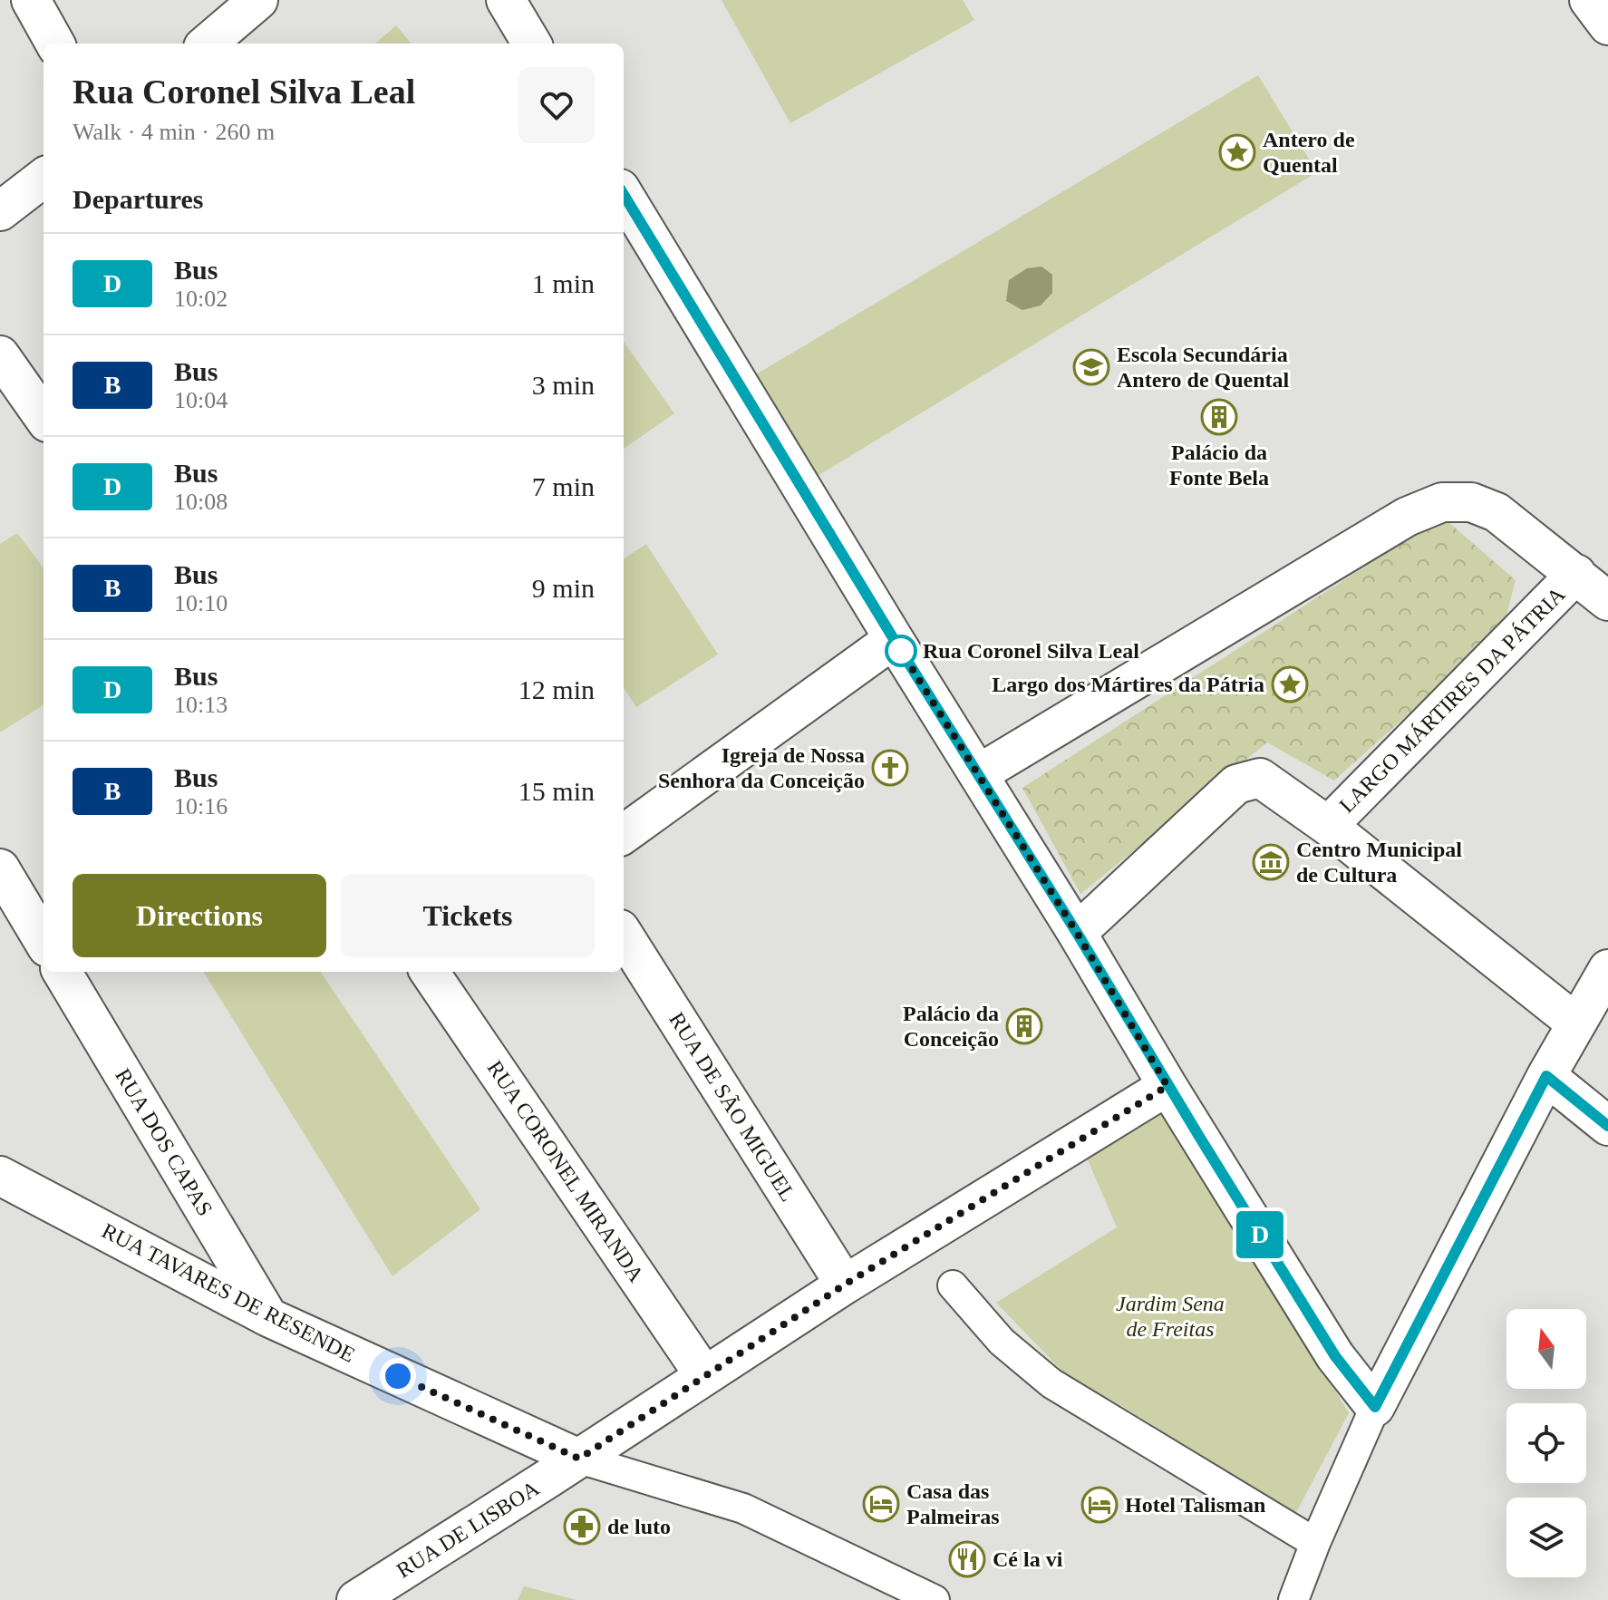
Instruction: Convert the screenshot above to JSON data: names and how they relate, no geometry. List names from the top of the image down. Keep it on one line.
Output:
{"streets":{"street":["LARGO MÁRTIRES DA PÁTRIA","RUA DE SÃO MIGUEL","RUA DOS CAPAS","RUA CORONEL MIRANDA","RUA TAVARES DE RESENDE","RUA DE LISBOA"]},"crossings":[["RUA DE SÃO MIGUEL","RUA DE LISBOA"],["RUA DOS CAPAS","RUA TAVARES DE RESENDE"],["RUA CORONEL MIRANDA","RUA DE LISBOA"],["RUA TAVARES DE RESENDE","RUA DE LISBOA"]],"parks":["Jardim Sena de Freitas"],"places":{"place":["Antero de Quental","Largo dos Mártires da Pátria"],"school or university":["Escola Secundária Antero de Quental"],"building":["Palácio da Fonte Bela","Palácio da Conceição"],"other":["Rua Coronel Silva Leal"],"church":["Igreja de Nossa Senhora da Conceição"],"museum":["Centro Municipal de Cultura"],"hotel":["Casa das Palmeiras","Hotel Talisman"],"pharmacy":["de luto"],"restaurant":["Cé la vi"]},"lines":["bus line D"],"north":"top","page":{"on_map":"D","heading":[["Rua Coronel Silva Leal","Walk · 4 min · 260 m"],"Departures"],"list":[{"mark":"D","name":"Bus","note":"10:02","value":"1 min"},{"mark":"B","name":"Bus","note":"10:04","value":"3 min"},{"mark":"D","name":"Bus","note":"10:08","value":"7 min"},{"mark":"B","name":"Bus","note":"10:10","value":"9 min"},{"mark":"D","name":"Bus","note":"10:13","value":"12 min"},{"mark":"B","name":"Bus","note":"10:16","value":"15 min"}],"buttons":["Directions","Tickets"]}}
